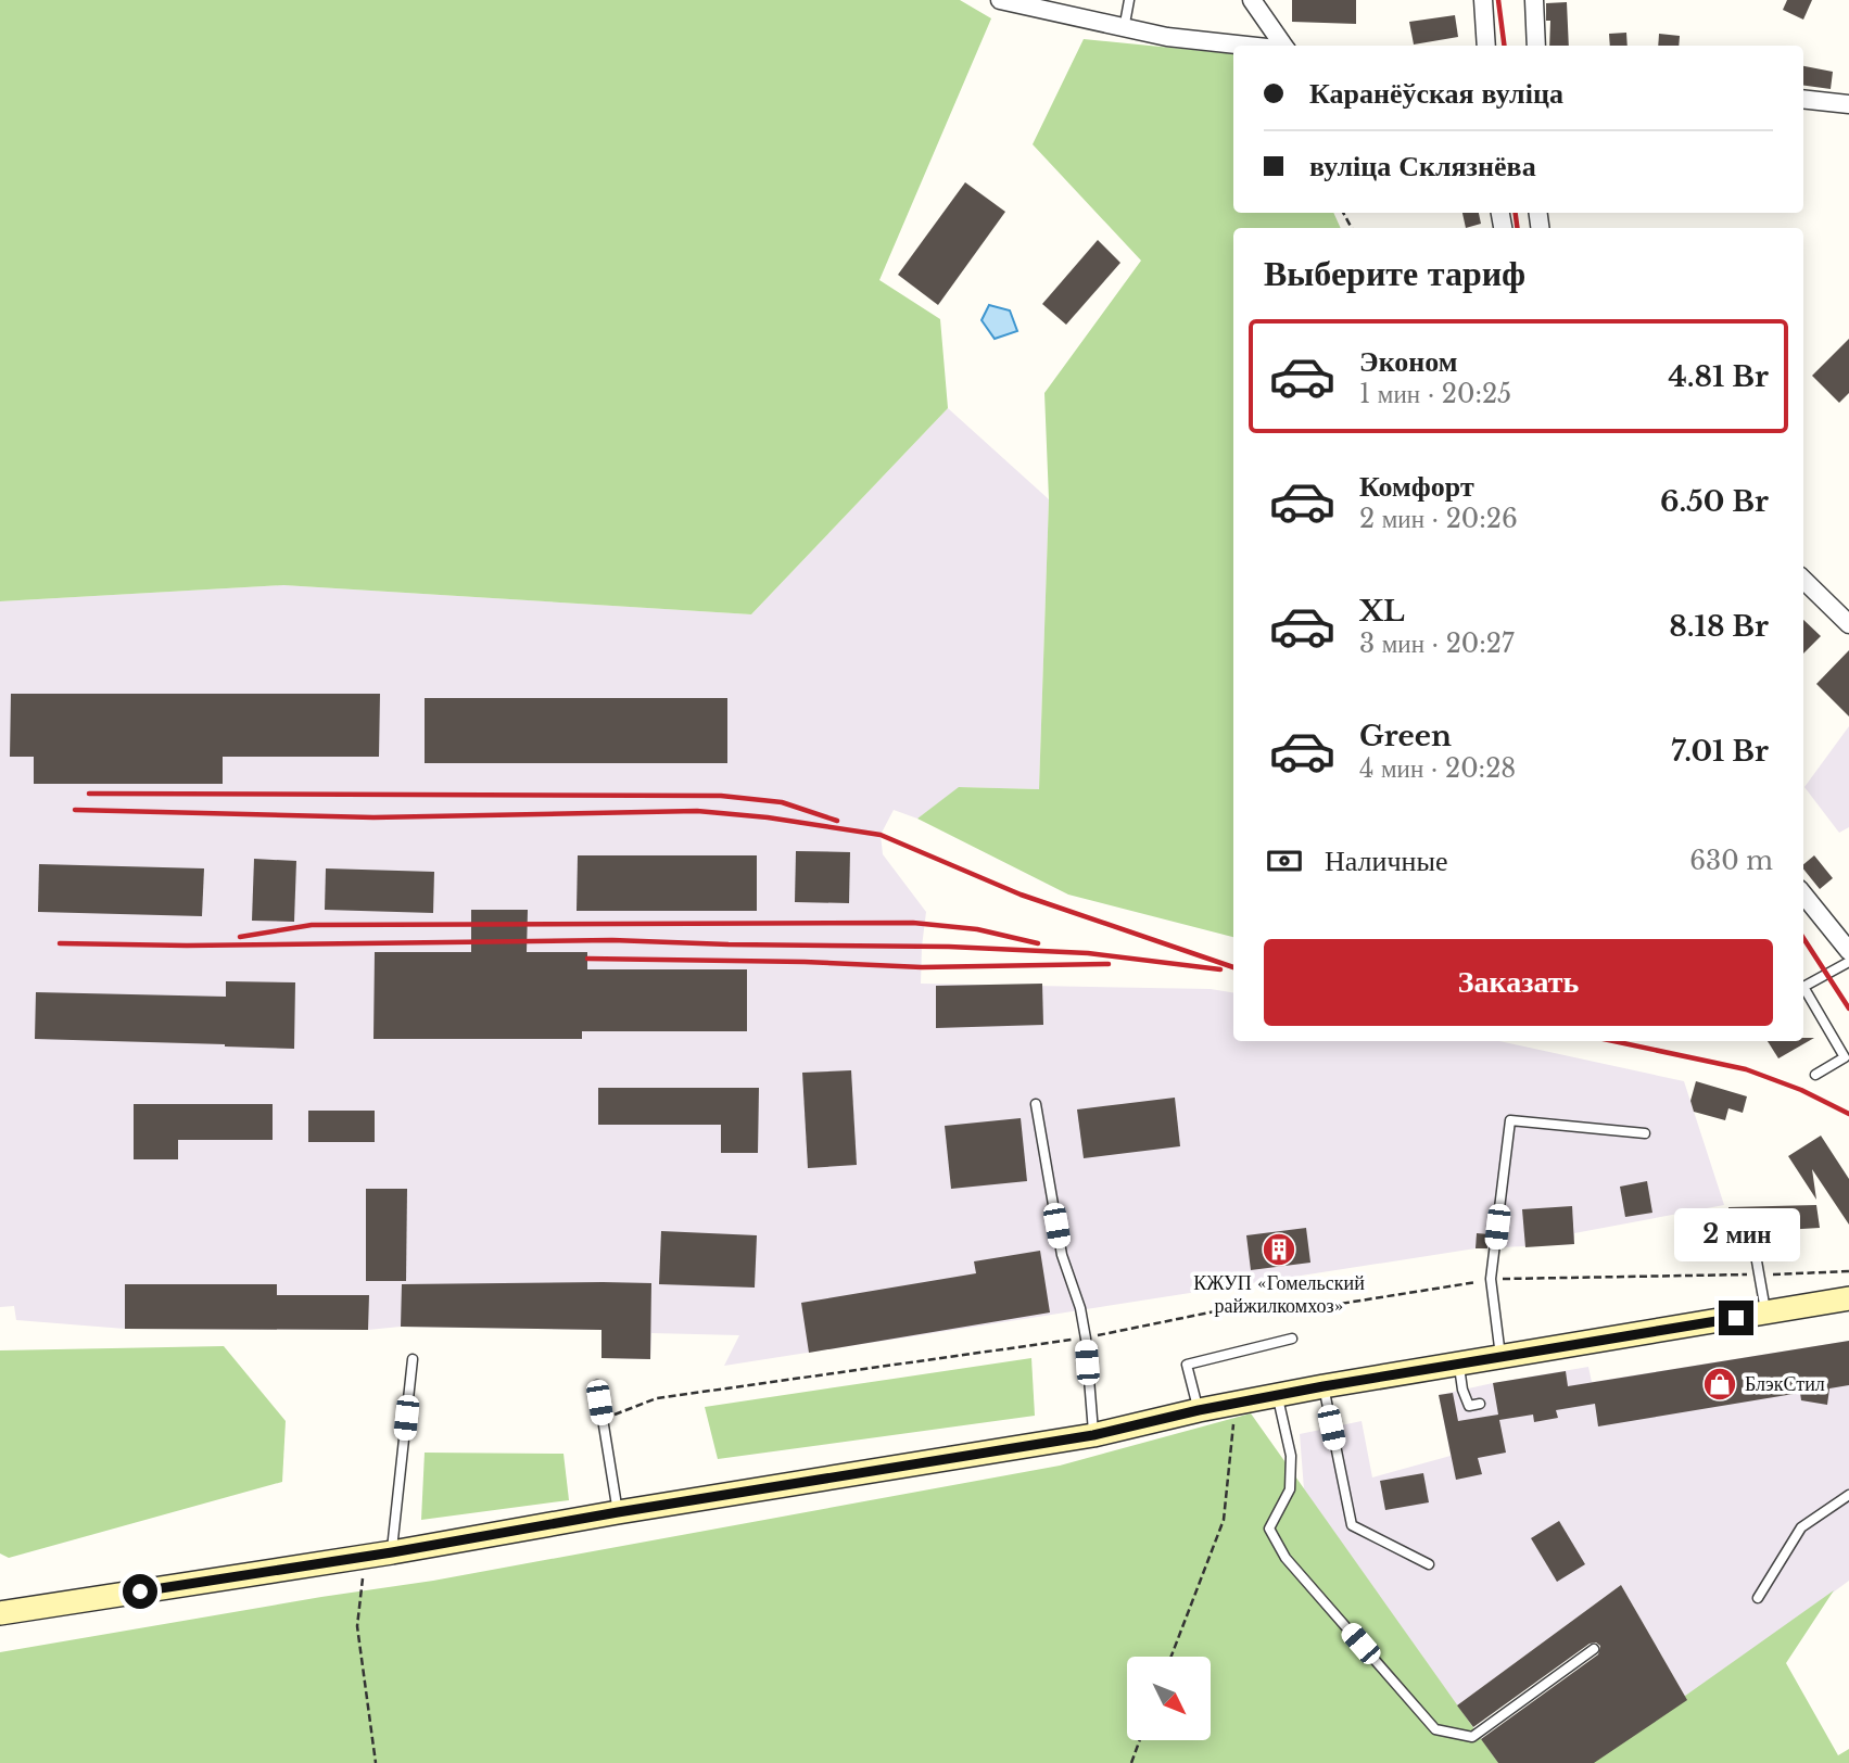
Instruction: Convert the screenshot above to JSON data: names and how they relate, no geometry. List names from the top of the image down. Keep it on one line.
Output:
{"places":{"building":["КЖУП «Гомельский райжилкомхоз»"],"shop":["БлэкСтил"]},"north":"bottom right","page":{"banner":["Каранёўская вуліца","вуліца Склязнёва"],"heading":"Выберите тариф","list":[{"name":"Эконом","note":"1 мин · 20:25","value":"4.81 Br"},{"name":"Комфорт","note":"2 мин · 20:26","value":"6.50 Br"},{"name":"XL","note":"3 мин · 20:27","value":"8.18 Br"},{"name":"Green","note":"4 мин · 20:28","value":"7.01 Br"}],"pay":["Наличные","630 m"],"buttons":"Заказать","bubble":"2 мин"}}
